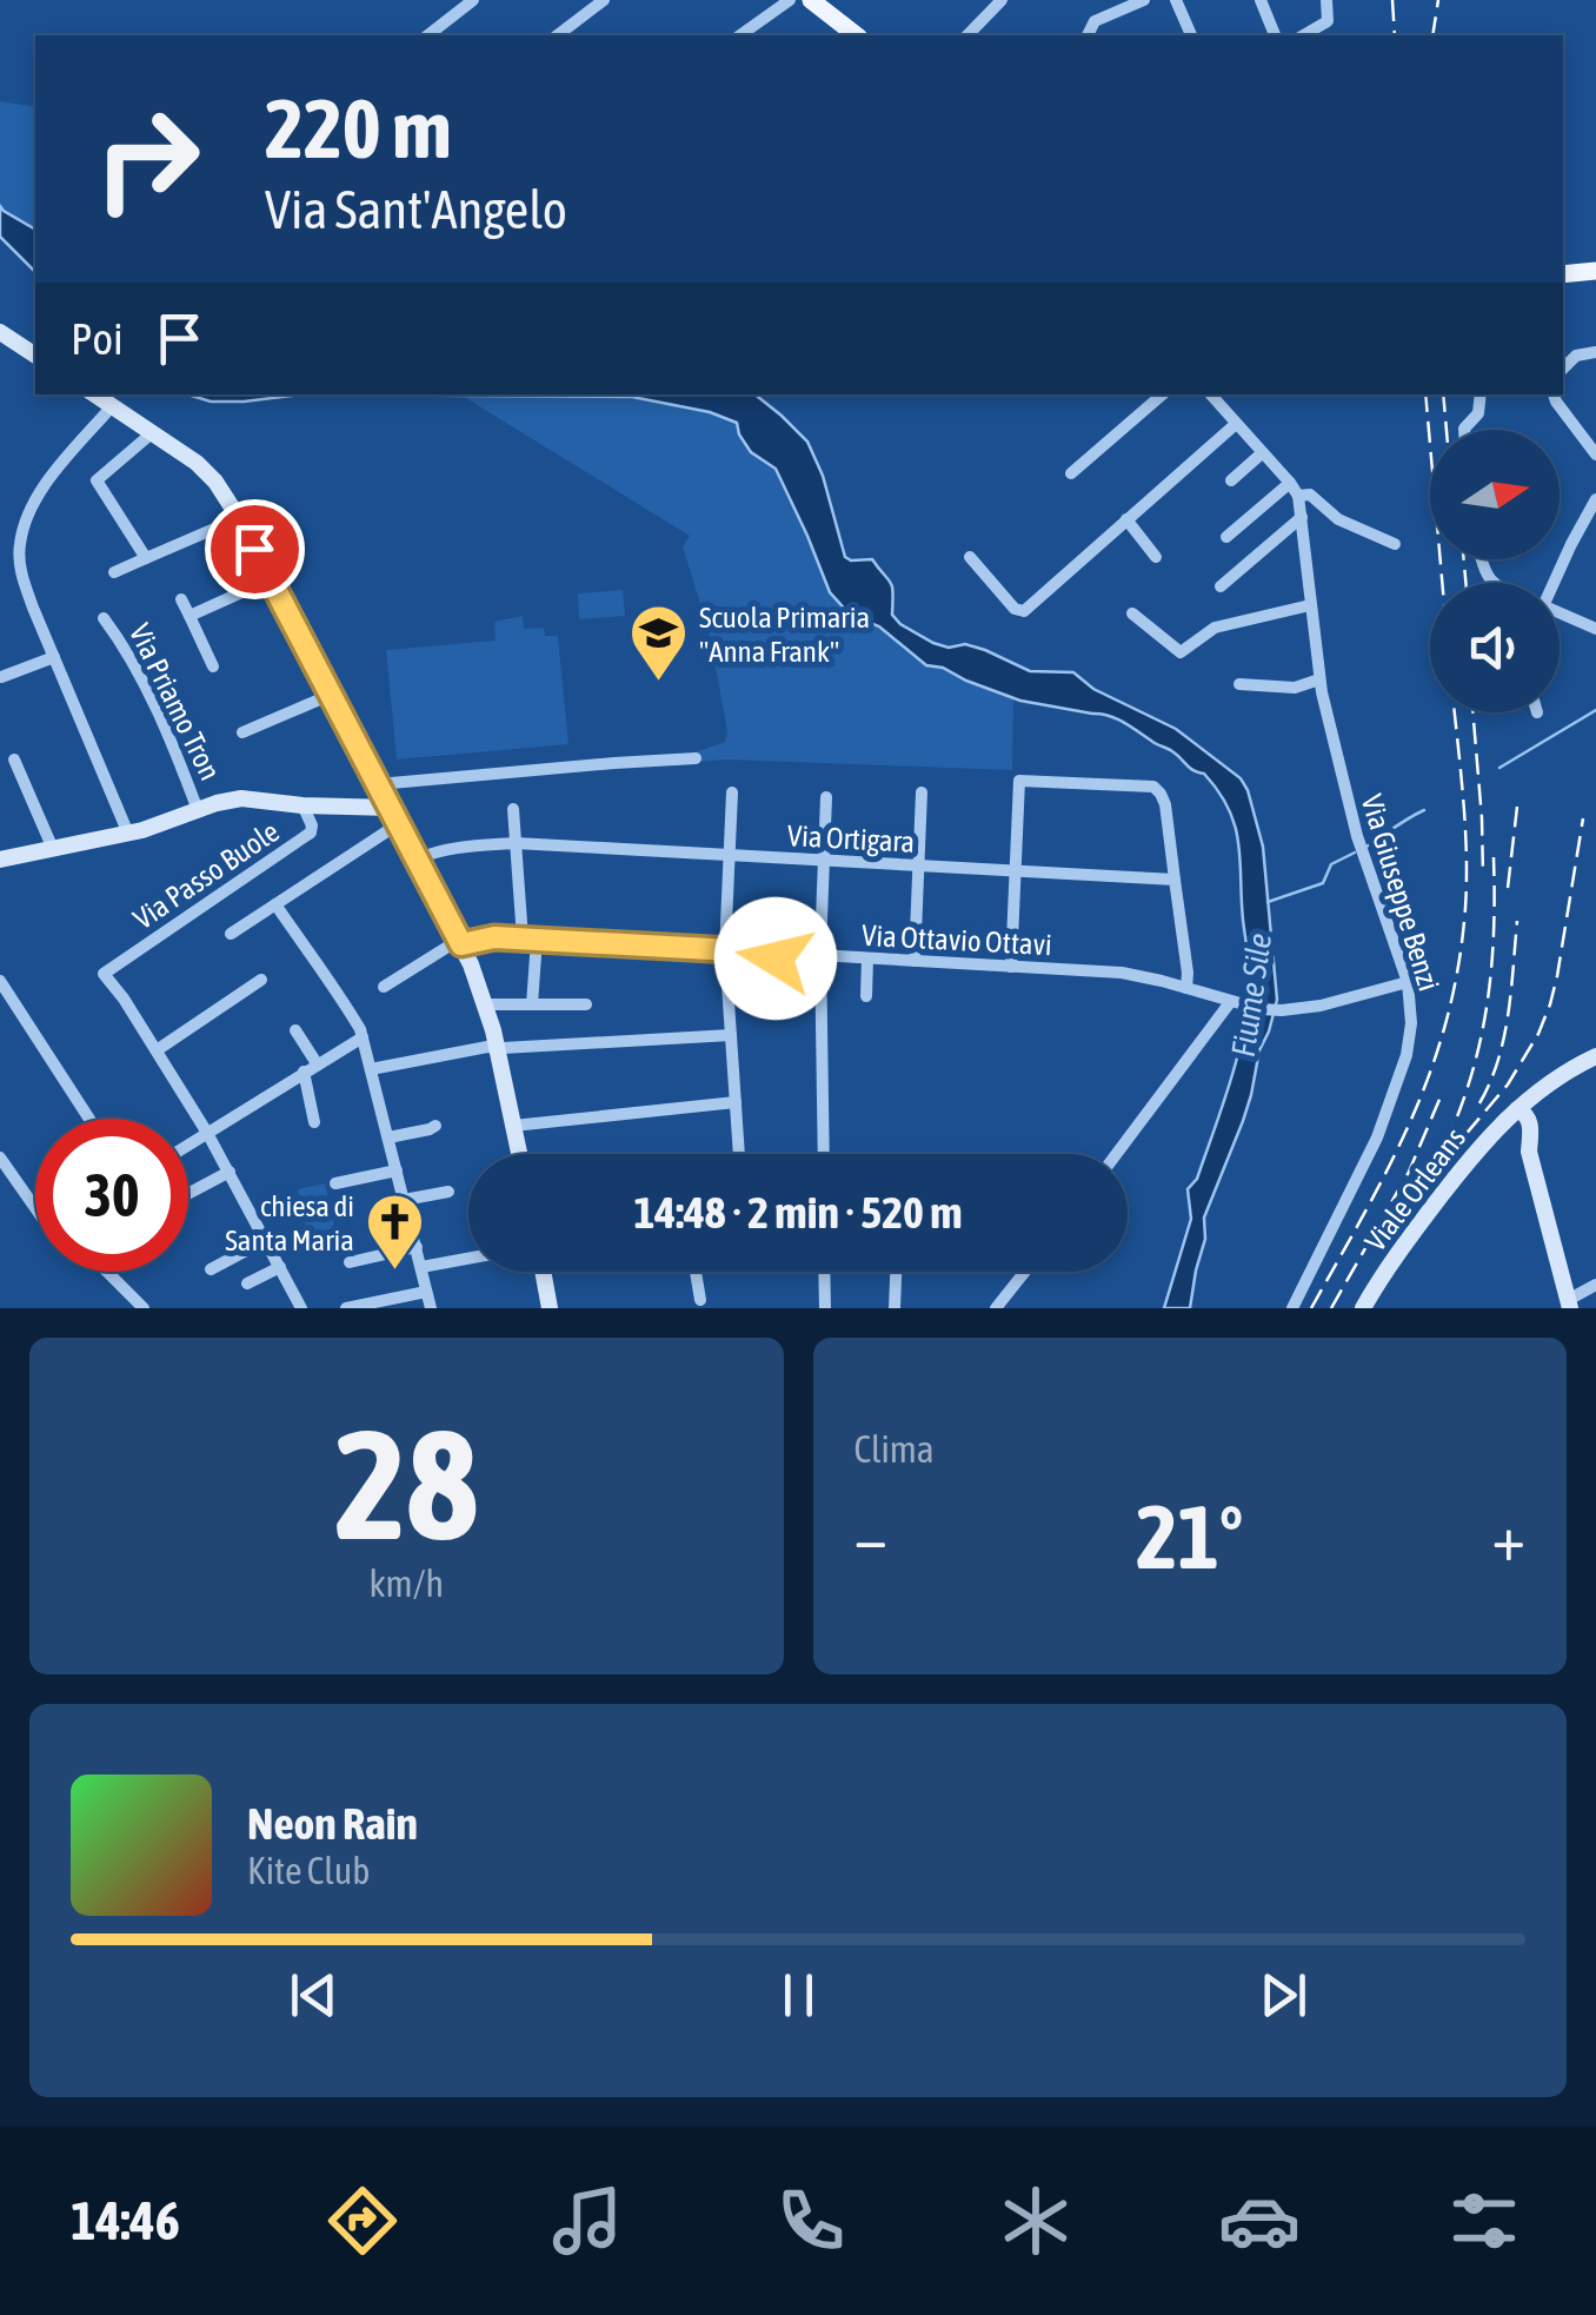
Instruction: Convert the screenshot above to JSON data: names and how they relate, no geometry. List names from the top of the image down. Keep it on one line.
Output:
{"streets":{"street":["Via Priamo Tron","Via Ortigara","Via Passo Buole","Via Giuseppe Benzi","Via Ottavio Ottavi","Viale Orleans"]},"crossings":[["Via Priamo Tron","Via Passo Buole"],["Via Giuseppe Benzi","Via Ottavio Ottavi"]],"water":["Fiume Sile"],"places":{"school or university":["Scuola Primaria \"Anna Frank\""],"church":["chiesa di Santa Maria"]},"north":"right","page":{"turn":["220 m","Via Sant'Angelo"],"then":"Poi","limit":"30","trip":"14:48 · 2 min · 520 m","tile":[["28","km/h"],"Clima"],"heat":["−","21°","+"],"song":["Neon Rain","Kite Club"],"tabs":"14:46"}}
